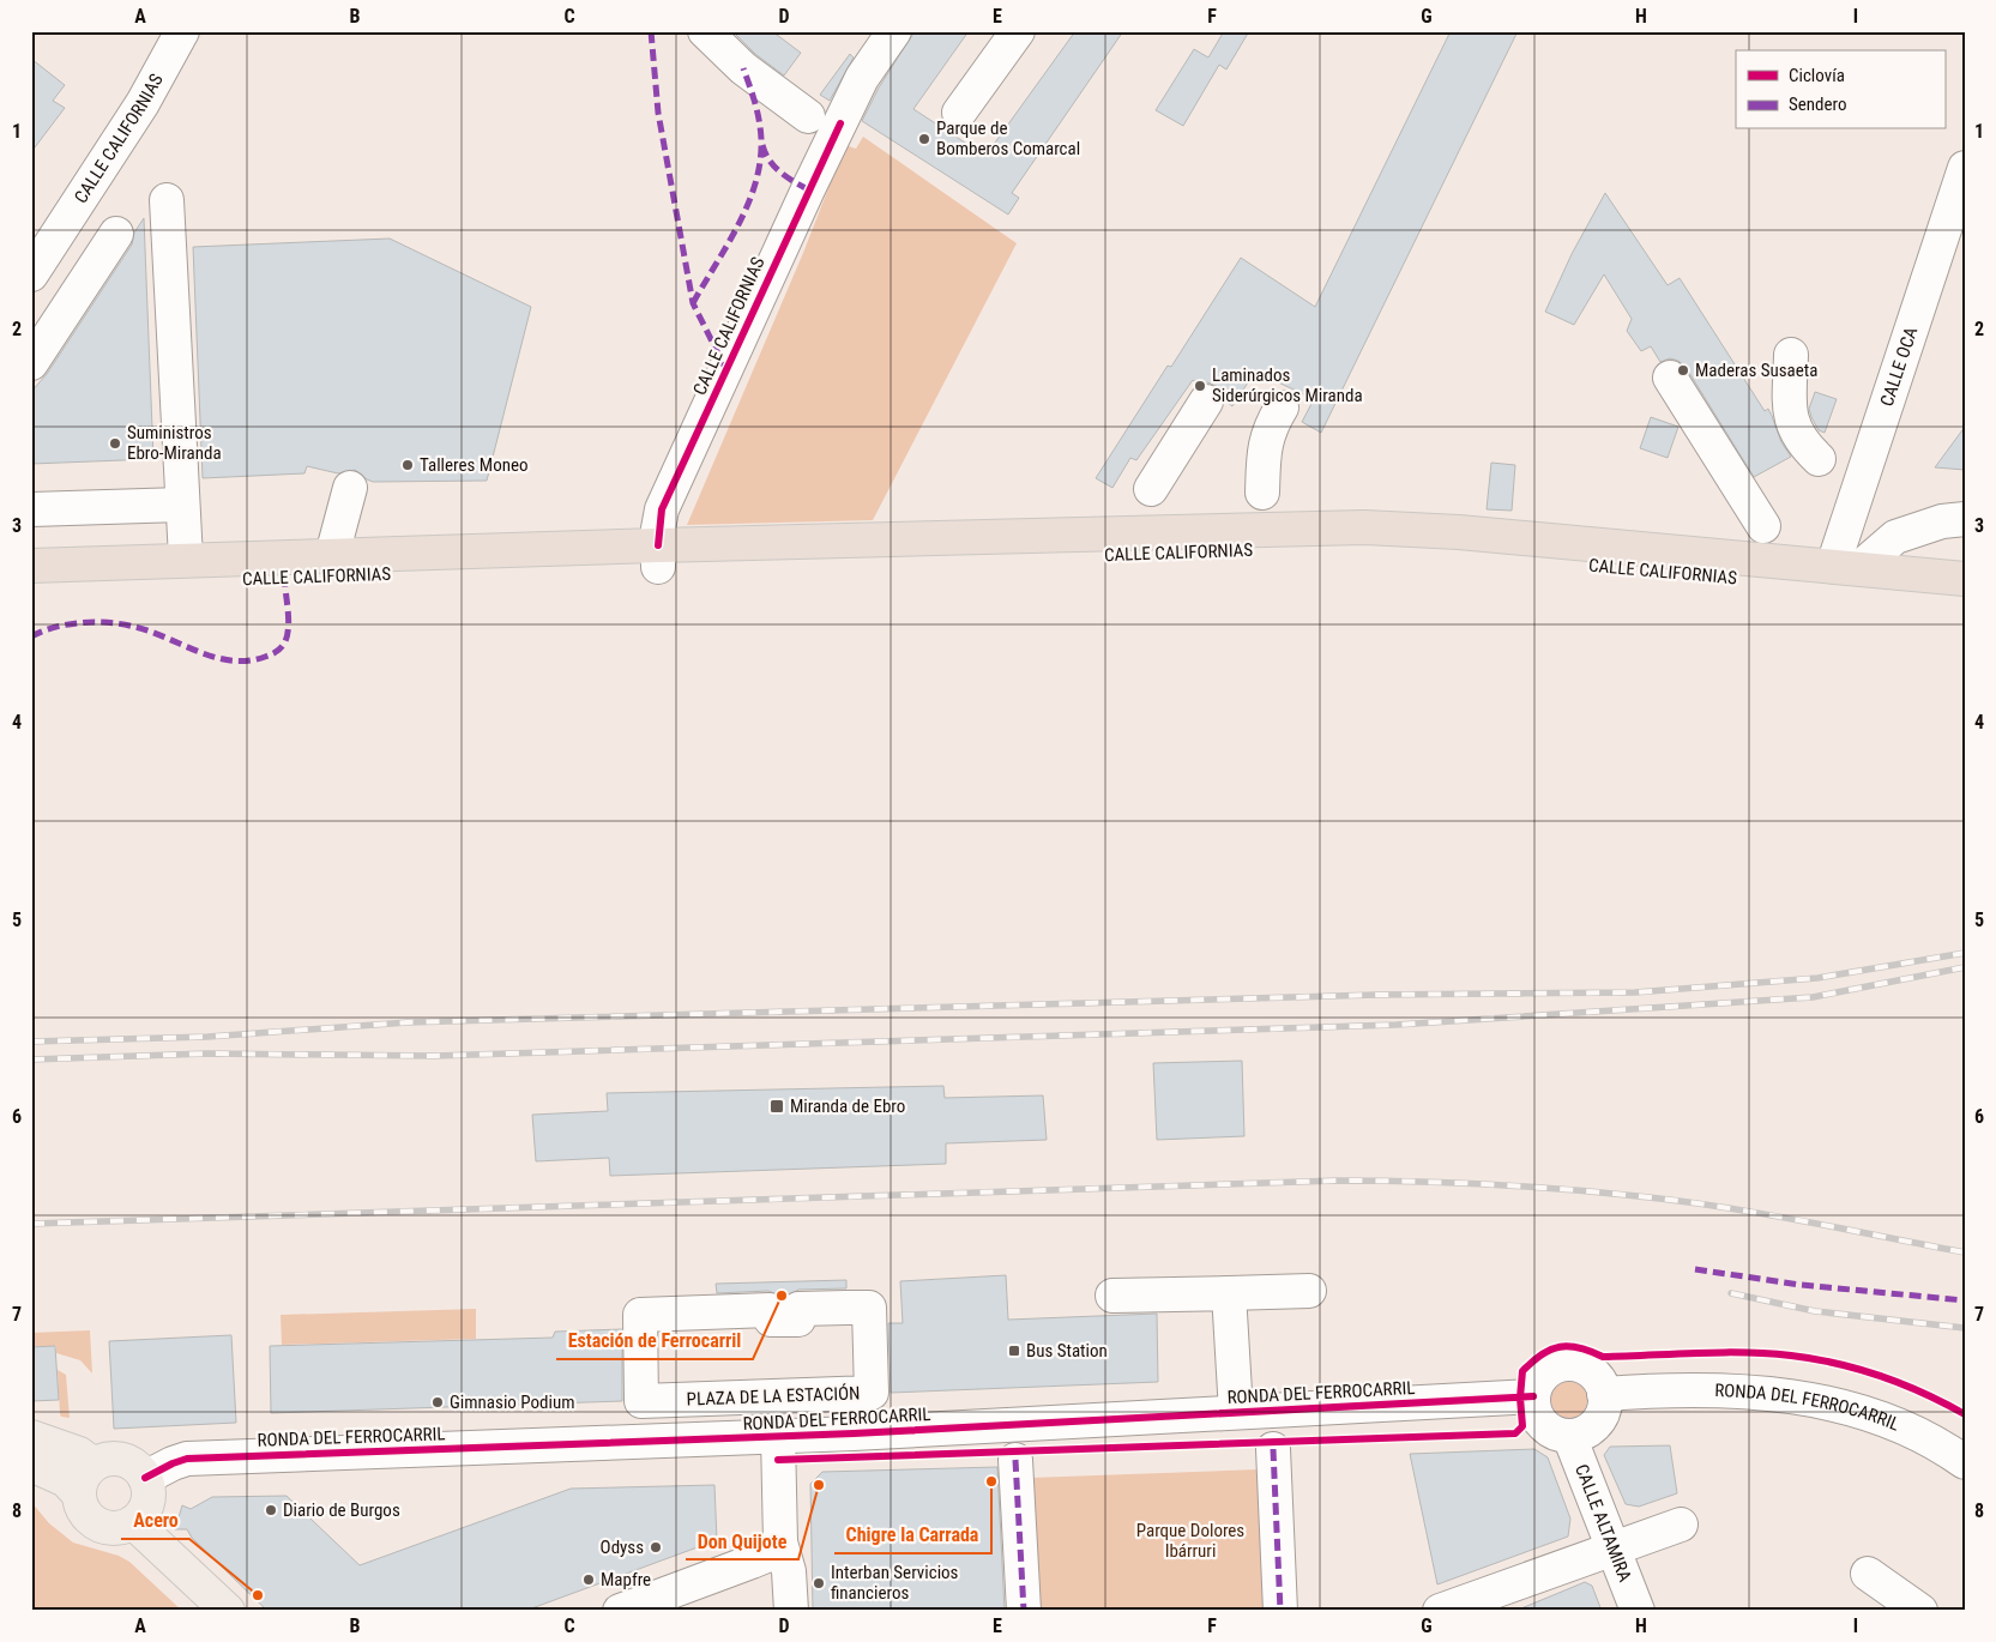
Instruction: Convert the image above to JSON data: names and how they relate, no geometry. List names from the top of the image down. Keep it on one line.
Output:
{"streets":{"highway":["CALLE CALIFORNIAS"],"street":["CALLE OCA","RONDA DEL FERROCARRIL","PLAZA DE LA ESTACIÓN","CALLE ALTAMIRA"]},"crossings":[["CALLE CALIFORNIAS","CALLE OCA"],["RONDA DEL FERROCARRIL","CALLE ALTAMIRA"]],"parks":["Parque Dolores Ibárruri"],"places":{"other":["Parque de Bomberos Comarcal","Maderas Susaeta","Laminados Siderúrgicos Miranda","Suministros Ebro-Miranda","Talleres Moneo","Estación de Ferrocarril","Gimnasio Podium","Chigre la Carrada","Don Quijote","Diario de Burgos","Odyss","Mapfre","Interban Servicios financieros","Acero"],"transit":["Miranda de Ebro","Bus Station"]},"legend":["Ciclovía","Sendero"],"grid":{"columns":["A","B","C","D","E","F","G","H","I"],"rows":["1","2","3","4","5","6","7","8"]}}
